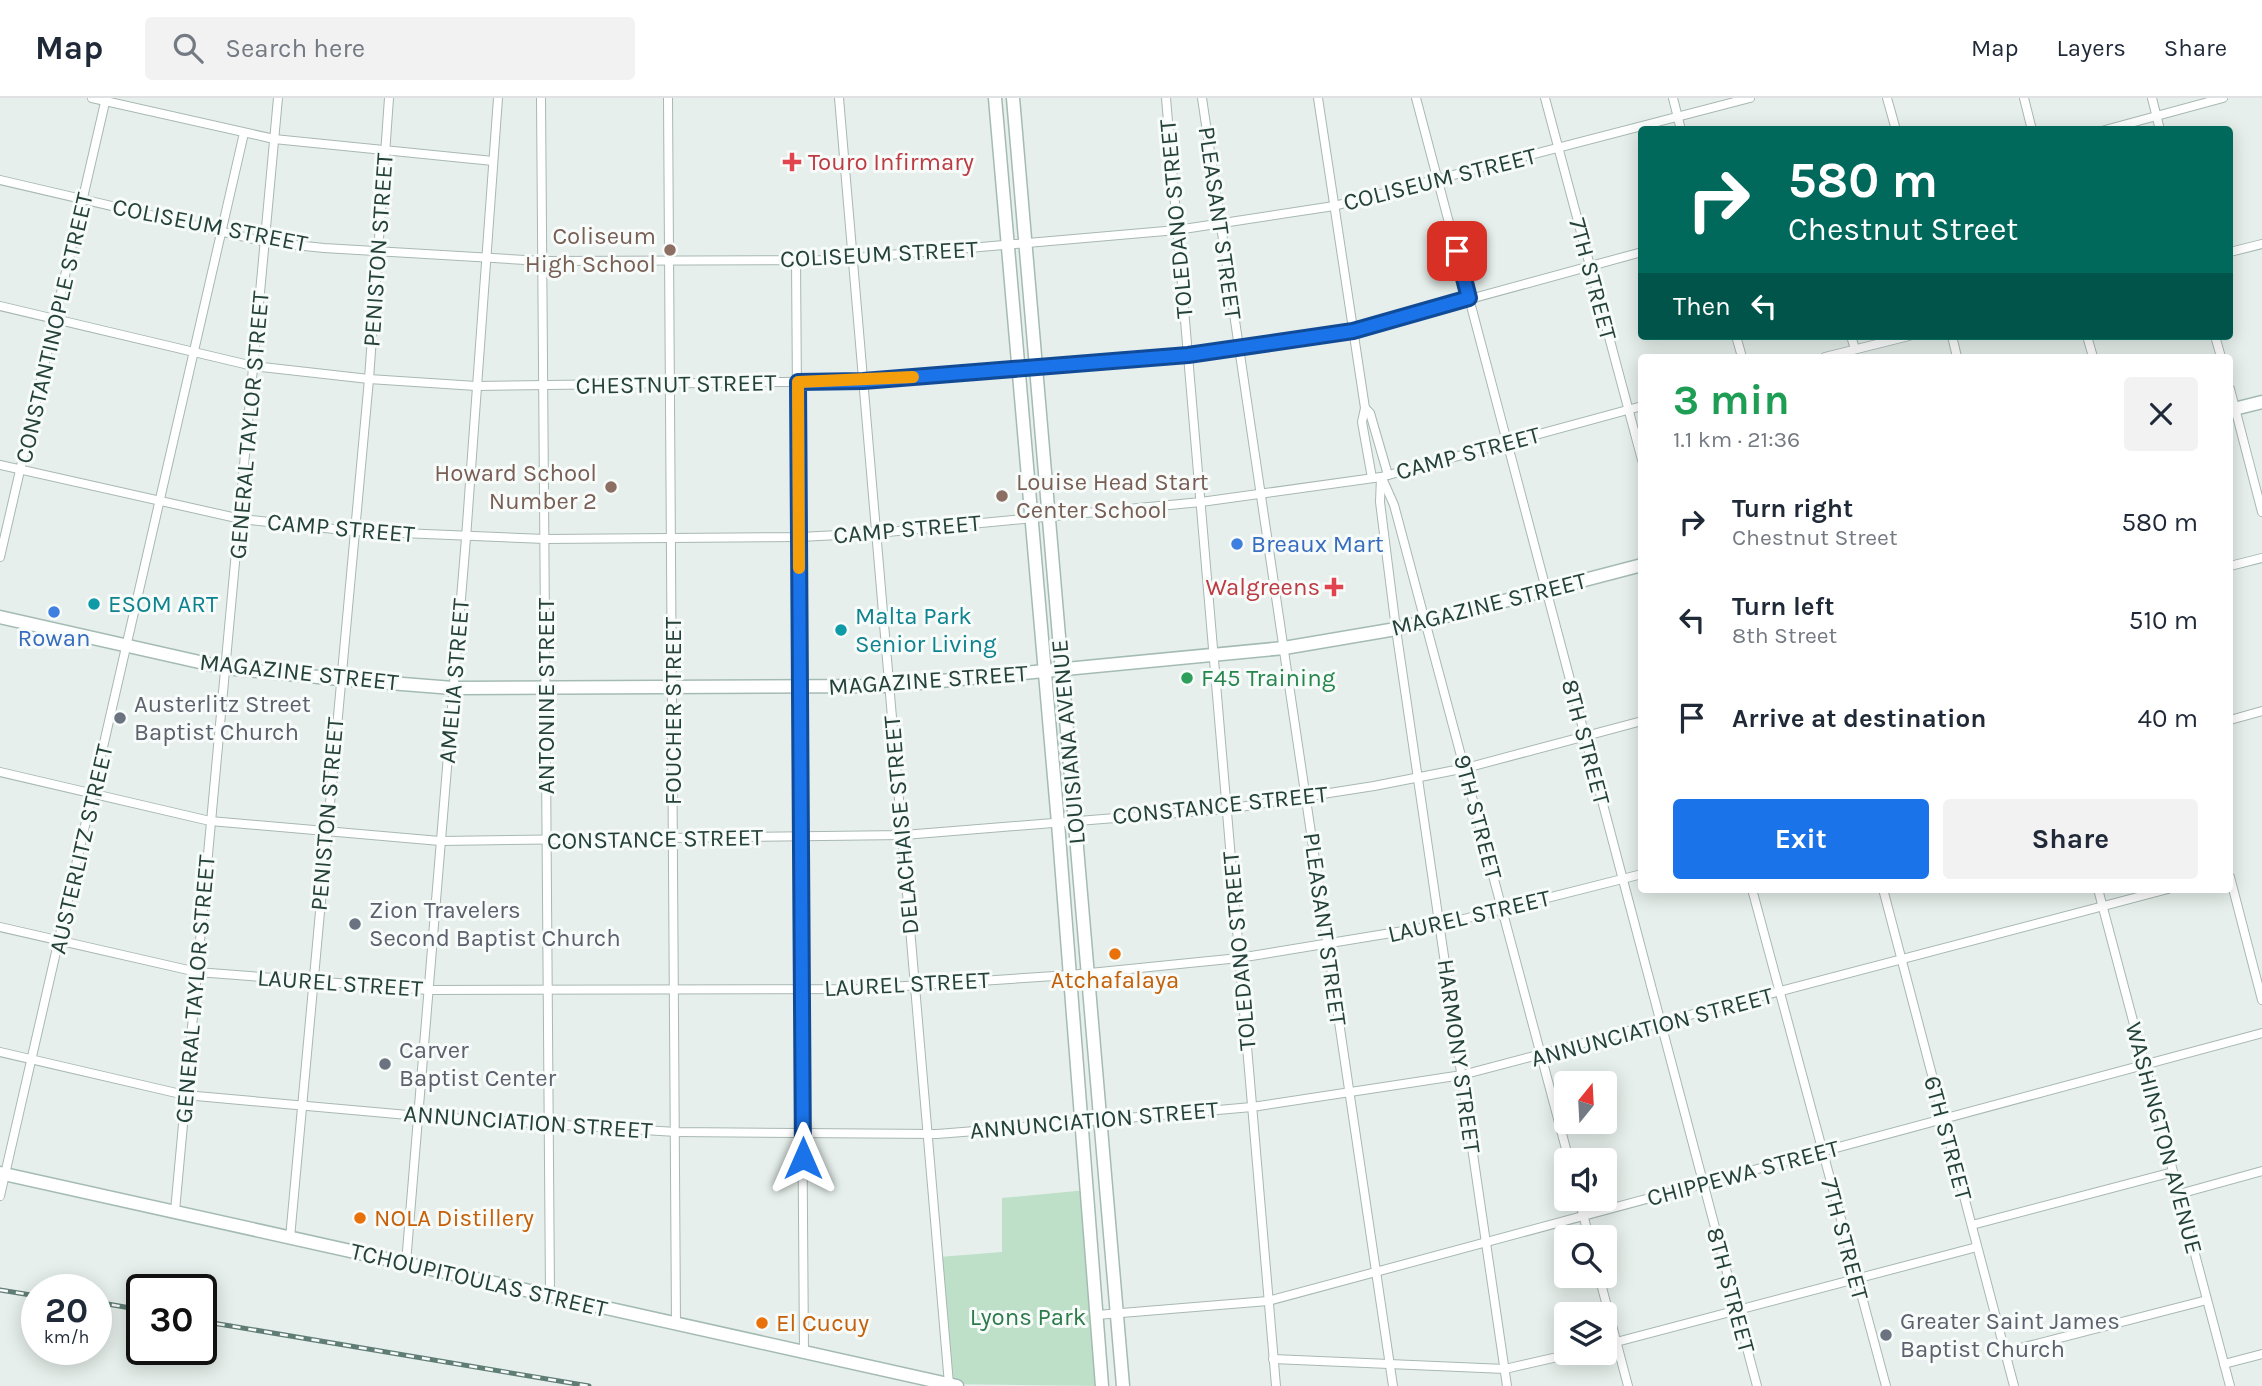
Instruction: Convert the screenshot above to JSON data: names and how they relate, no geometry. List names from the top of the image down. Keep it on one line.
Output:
{"streets":{"street":["COLISEUM STREET","TOLEDANO STREET","PLEASANT STREET","PENISTON STREET","7TH STREET","CONSTANTINOPLE STREET","CHESTNUT STREET","GENERAL TAYLOR STREET","CAMP STREET","MAGAZINE STREET","AMELIA STREET","ANTONINE STREET","FOUCHER STREET","LOUISIANA AVENUE","8TH STREET","CONSTANCE STREET","9TH STREET","DELACHAISE STREET","AUSTERLITZ STREET","LAUREL STREET","ANNUNCIATION STREET","HARMONY STREET","6TH STREET","WASHINGTON AVENUE","CHIPPEWA STREET","TCHOUPITOULAS STREET"]},"crossings":[["COLISEUM STREET","TOLEDANO STREET"],["COLISEUM STREET","PLEASANT STREET"],["COLISEUM STREET","PENISTON STREET"],["COLISEUM STREET","7TH STREET"],["COLISEUM STREET","CONSTANTINOPLE STREET"],["COLISEUM STREET","GENERAL TAYLOR STREET"],["COLISEUM STREET","AMELIA STREET"],["COLISEUM STREET","ANTONINE STREET"],["COLISEUM STREET","FOUCHER STREET"],["COLISEUM STREET","LOUISIANA AVENUE"],["COLISEUM STREET","8TH STREET"],["COLISEUM STREET","DELACHAISE STREET"],["COLISEUM STREET","AUSTERLITZ STREET"],["COLISEUM STREET","HARMONY STREET"],["TOLEDANO STREET","CHESTNUT STREET"],["TOLEDANO STREET","CAMP STREET"],["TOLEDANO STREET","MAGAZINE STREET"],["TOLEDANO STREET","CONSTANCE STREET"],["TOLEDANO STREET","LAUREL STREET"],["TOLEDANO STREET","ANNUNCIATION STREET"],["TOLEDANO STREET","CHIPPEWA STREET"],["PLEASANT STREET","CHESTNUT STREET"],["PLEASANT STREET","CAMP STREET"],["PLEASANT STREET","MAGAZINE STREET"],["PLEASANT STREET","CONSTANCE STREET"],["PLEASANT STREET","LAUREL STREET"],["PLEASANT STREET","ANNUNCIATION STREET"],["PLEASANT STREET","CHIPPEWA STREET"],["PENISTON STREET","CHESTNUT STREET"],["PENISTON STREET","CAMP STREET"],["PENISTON STREET","MAGAZINE STREET"],["PENISTON STREET","CONSTANCE STREET"],["PENISTON STREET","LAUREL STREET"],["PENISTON STREET","ANNUNCIATION STREET"],["PENISTON STREET","TCHOUPITOULAS STREET"],["7TH STREET","CHESTNUT STREET"],["7TH STREET","CAMP STREET"],["7TH STREET","ANNUNCIATION STREET"],["7TH STREET","CHIPPEWA STREET"],["CONSTANTINOPLE STREET","CHESTNUT STREET"],["CONSTANTINOPLE STREET","CAMP STREET"],["CHESTNUT STREET","GENERAL TAYLOR STREET"],["CHESTNUT STREET","AMELIA STREET"],["CHESTNUT STREET","ANTONINE STREET"],["CHESTNUT STREET","FOUCHER STREET"],["CHESTNUT STREET","LOUISIANA AVENUE"],["CHESTNUT STREET","8TH STREET"],["CHESTNUT STREET","DELACHAISE STREET"],["CHESTNUT STREET","AUSTERLITZ STREET"],["CHESTNUT STREET","HARMONY STREET"],["GENERAL TAYLOR STREET","CAMP STREET"],["GENERAL TAYLOR STREET","MAGAZINE STREET"],["GENERAL TAYLOR STREET","CONSTANCE STREET"],["GENERAL TAYLOR STREET","LAUREL STREET"],["GENERAL TAYLOR STREET","ANNUNCIATION STREET"],["GENERAL TAYLOR STREET","TCHOUPITOULAS STREET"],["CAMP STREET","AMELIA STREET"],["CAMP STREET","ANTONINE STREET"],["CAMP STREET","FOUCHER STREET"],["CAMP STREET","LOUISIANA AVENUE"],["CAMP STREET","8TH STREET"],["CAMP STREET","9TH STREET"],["CAMP STREET","DELACHAISE STREET"],["CAMP STREET","AUSTERLITZ STREET"],["CAMP STREET","HARMONY STREET"],["MAGAZINE STREET","AMELIA STREET"],["MAGAZINE STREET","ANTONINE STREET"],["MAGAZINE STREET","FOUCHER STREET"],["MAGAZINE STREET","LOUISIANA AVENUE"],["MAGAZINE STREET","8TH STREET"],["MAGAZINE STREET","9TH STREET"],["MAGAZINE STREET","DELACHAISE STREET"],["MAGAZINE STREET","AUSTERLITZ STREET"],["MAGAZINE STREET","HARMONY STREET"],["AMELIA STREET","CONSTANCE STREET"],["AMELIA STREET","LAUREL STREET"],["AMELIA STREET","ANNUNCIATION STREET"],["AMELIA STREET","TCHOUPITOULAS STREET"],["ANTONINE STREET","CONSTANCE STREET"],["ANTONINE STREET","LAUREL STREET"],["ANTONINE STREET","ANNUNCIATION STREET"],["ANTONINE STREET","TCHOUPITOULAS STREET"],["FOUCHER STREET","CONSTANCE STREET"],["FOUCHER STREET","LAUREL STREET"],["FOUCHER STREET","ANNUNCIATION STREET"],["FOUCHER STREET","TCHOUPITOULAS STREET"],["LOUISIANA AVENUE","CONSTANCE STREET"],["LOUISIANA AVENUE","LAUREL STREET"],["LOUISIANA AVENUE","ANNUNCIATION STREET"],["LOUISIANA AVENUE","CHIPPEWA STREET"],["8TH STREET","CONSTANCE STREET"],["8TH STREET","LAUREL STREET"],["8TH STREET","ANNUNCIATION STREET"],["8TH STREET","CHIPPEWA STREET"],["CONSTANCE STREET","9TH STREET"],["CONSTANCE STREET","DELACHAISE STREET"],["CONSTANCE STREET","AUSTERLITZ STREET"],["CONSTANCE STREET","HARMONY STREET"],["9TH STREET","LAUREL STREET"],["9TH STREET","ANNUNCIATION STREET"],["9TH STREET","HARMONY STREET"],["DELACHAISE STREET","LAUREL STREET"],["DELACHAISE STREET","ANNUNCIATION STREET"],["DELACHAISE STREET","TCHOUPITOULAS STREET"],["AUSTERLITZ STREET","LAUREL STREET"],["AUSTERLITZ STREET","ANNUNCIATION STREET"],["AUSTERLITZ STREET","TCHOUPITOULAS STREET"],["LAUREL STREET","HARMONY STREET"],["ANNUNCIATION STREET","HARMONY STREET"],["ANNUNCIATION STREET","6TH STREET"],["ANNUNCIATION STREET","WASHINGTON AVENUE"],["HARMONY STREET","CHIPPEWA STREET"],["6TH STREET","CHIPPEWA STREET"],["WASHINGTON AVENUE","CHIPPEWA STREET"]],"parks":["Lyons Park"],"places":{"health":["Touro Infirmary","Walgreens"],"other":["Coliseum High School","Howard School Number 2","Louise Head Start Center School","Breaux Mart","ESOM ART","Rowan","Malta Park Senior Living","F45 Training","Austerlitz Street Baptist Church","Zion Travelers Second Baptist Church","Atchafalaya","Carver Baptist Center","NOLA Distillery","El Cucuy","Greater Saint James Baptist Church"]},"north":"top","page":{"header":"Map","search":"Search here","nav":["Map","Layers","Share"],"turn":["580 m","Chestnut Street"],"then":"Then","heading":["3 min","1.1 km · 21:36"],"list":[{"name":"Turn right","note":"Chestnut Street","value":"580 m"},{"name":"Turn left","note":"8th Street","value":"510 m"},{"name":"Arrive at destination","value":"40 m"}],"buttons":["Exit","Share"],"speed":"20 km/h","limit":"30"}}
